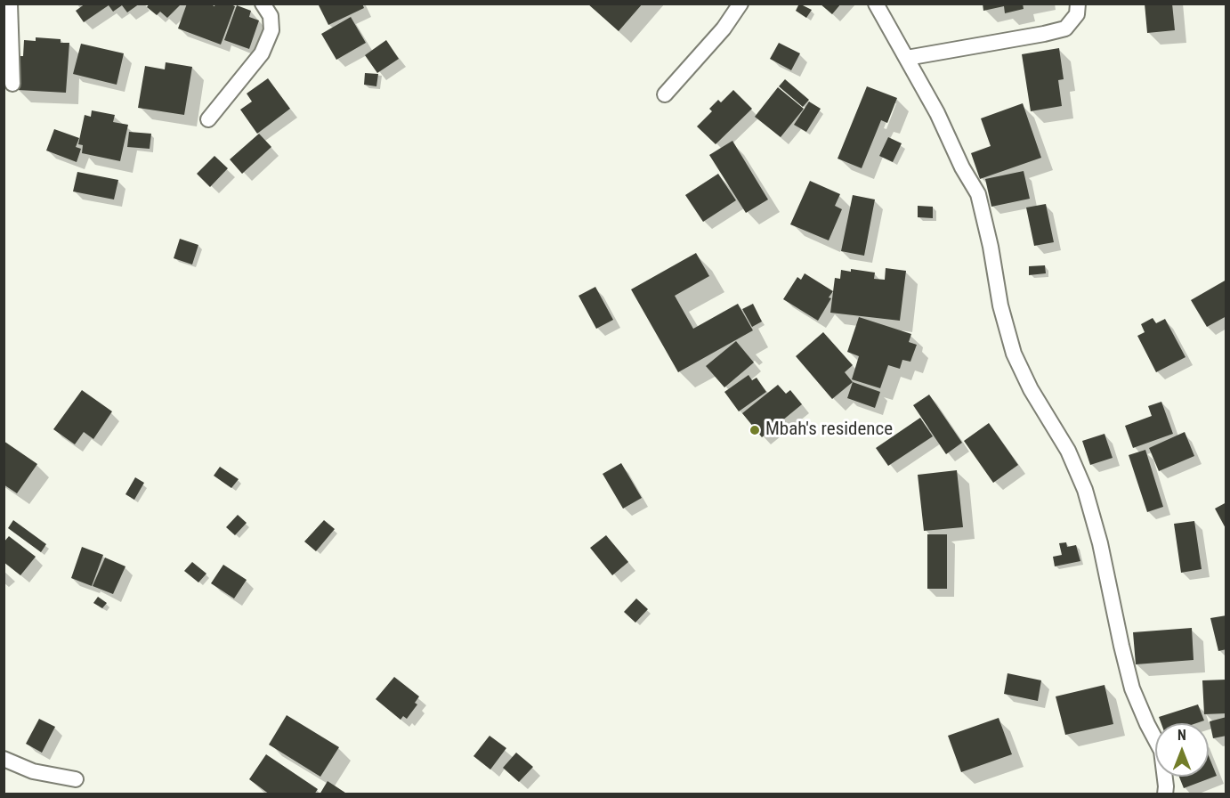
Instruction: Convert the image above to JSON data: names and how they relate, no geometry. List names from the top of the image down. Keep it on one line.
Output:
{"places":["Mbah's residence"],"north":"top"}
